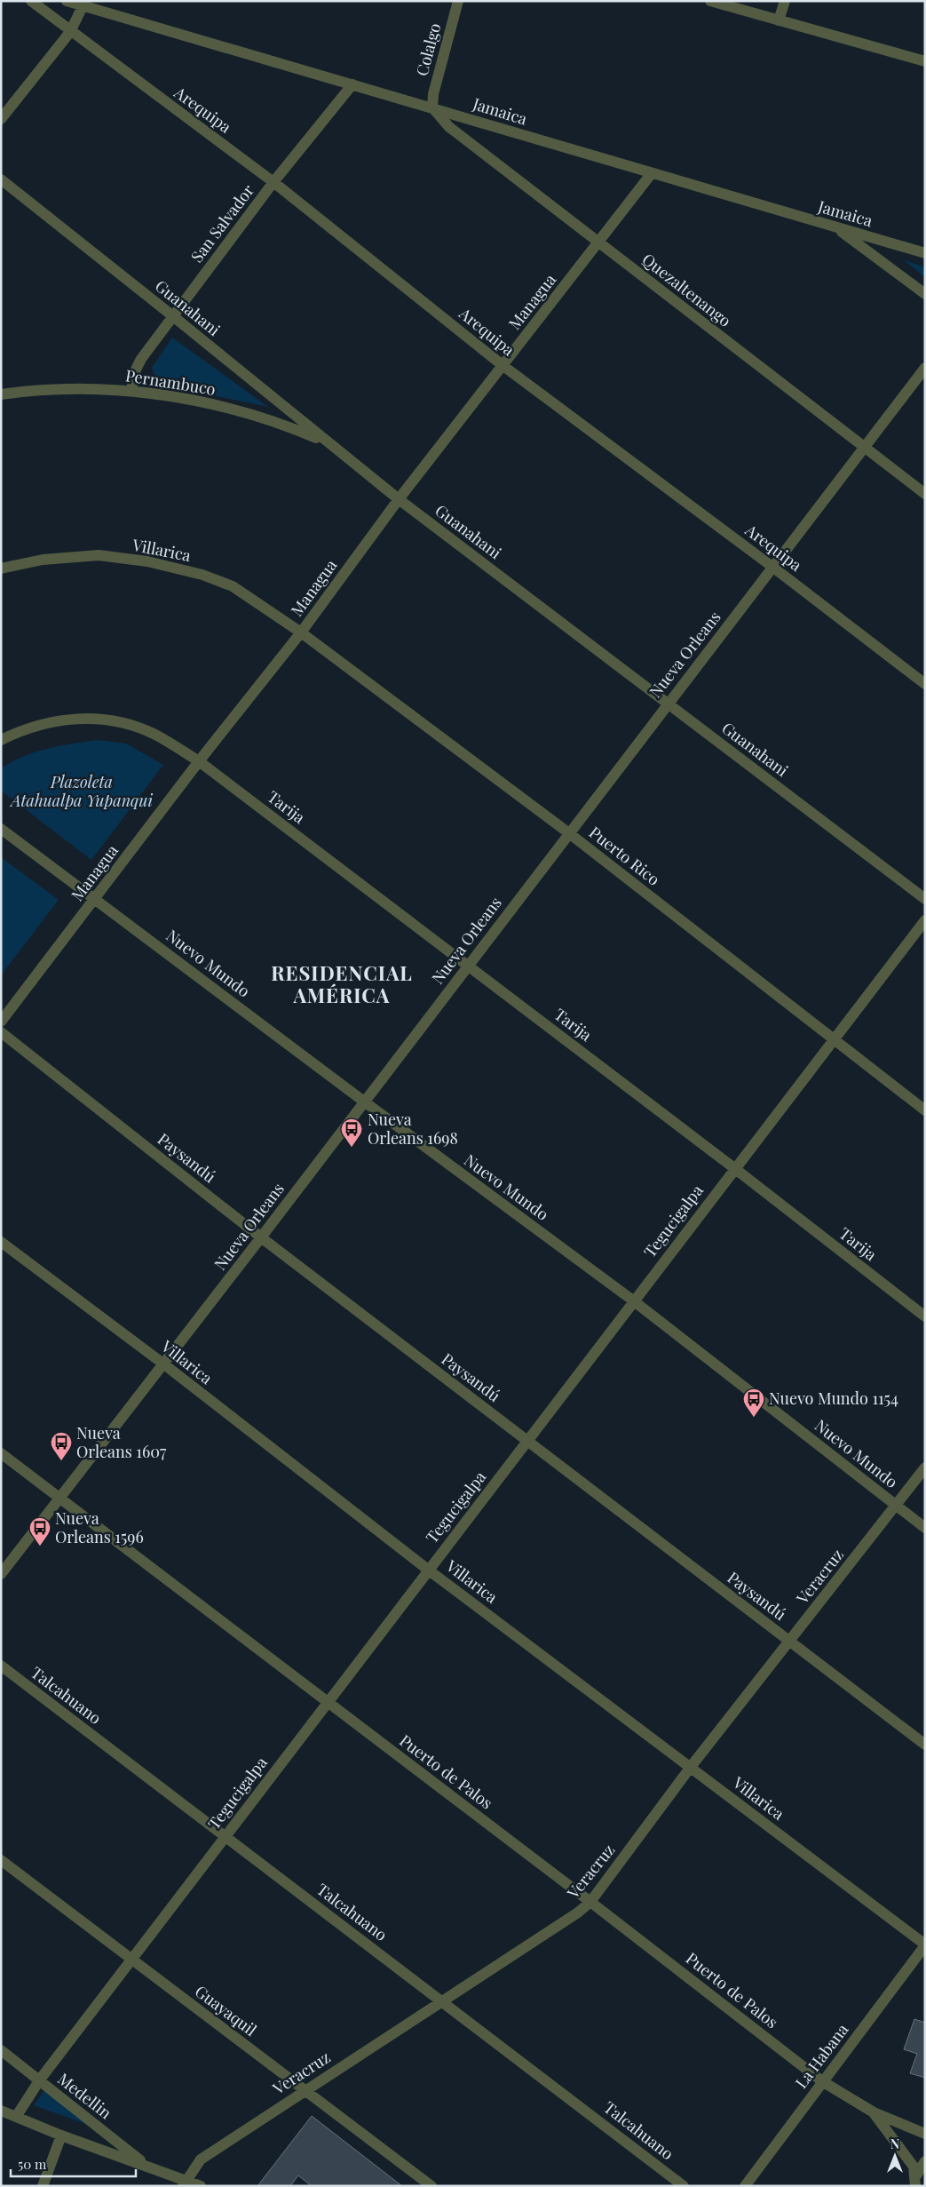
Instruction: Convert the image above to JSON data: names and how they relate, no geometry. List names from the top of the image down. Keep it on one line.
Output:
{"streets":{"street":["Colalgo","Arequipa","Jamaica","San Salvador","Quezaltenango","Managua","Guanahani","Pernambuco","Villarica","Nueva Orleans","Tarija","Puerto Rico","Nuevo Mundo","Paysandú","Tegucigalpa","Veracruz","Talcahuano","Puerto de Palos","Guayaquil","La Habana","Medellin"]},"crossings":[["Colalgo","Jamaica"],["Colalgo","Quezaltenango"],["Arequipa","San Salvador"],["Arequipa","Managua"],["Arequipa","Nueva Orleans"],["Jamaica","San Salvador"],["Jamaica","Quezaltenango"],["Jamaica","Managua"],["San Salvador","Guanahani"],["San Salvador","Pernambuco"],["Quezaltenango","Managua"],["Quezaltenango","Nueva Orleans"],["Managua","Guanahani"],["Managua","Villarica"],["Managua","Tarija"],["Managua","Puerto Rico"],["Managua","Nuevo Mundo"],["Guanahani","Pernambuco"],["Guanahani","Nueva Orleans"],["Villarica","Nueva Orleans"],["Villarica","Puerto Rico"],["Villarica","Tegucigalpa"],["Villarica","Veracruz"],["Villarica","La Habana"],["Nueva Orleans","Tarija"],["Nueva Orleans","Puerto Rico"],["Nueva Orleans","Nuevo Mundo"],["Nueva Orleans","Paysandú"],["Nueva Orleans","Puerto de Palos"],["Tarija","Tegucigalpa"],["Puerto Rico","Tegucigalpa"],["Nuevo Mundo","Tegucigalpa"],["Nuevo Mundo","Veracruz"],["Paysandú","Tegucigalpa"],["Paysandú","Veracruz"],["Tegucigalpa","Talcahuano"],["Tegucigalpa","Puerto de Palos"],["Tegucigalpa","Guayaquil"],["Tegucigalpa","Medellin"],["Veracruz","Talcahuano"],["Veracruz","Puerto de Palos"],["Veracruz","Guayaquil"],["Puerto de Palos","La Habana"]],"districts":["RESIDENCIAL AMÉRICA"],"parks":["Plazoleta Atahualpa Yupanqui"],"places":{"bus stop":["Nueva Orleans 1698","Nuevo Mundo 1154","Nueva Orleans 1607","Nueva Orleans 1596"]},"scale_bar":"50 m","north":"top"}
